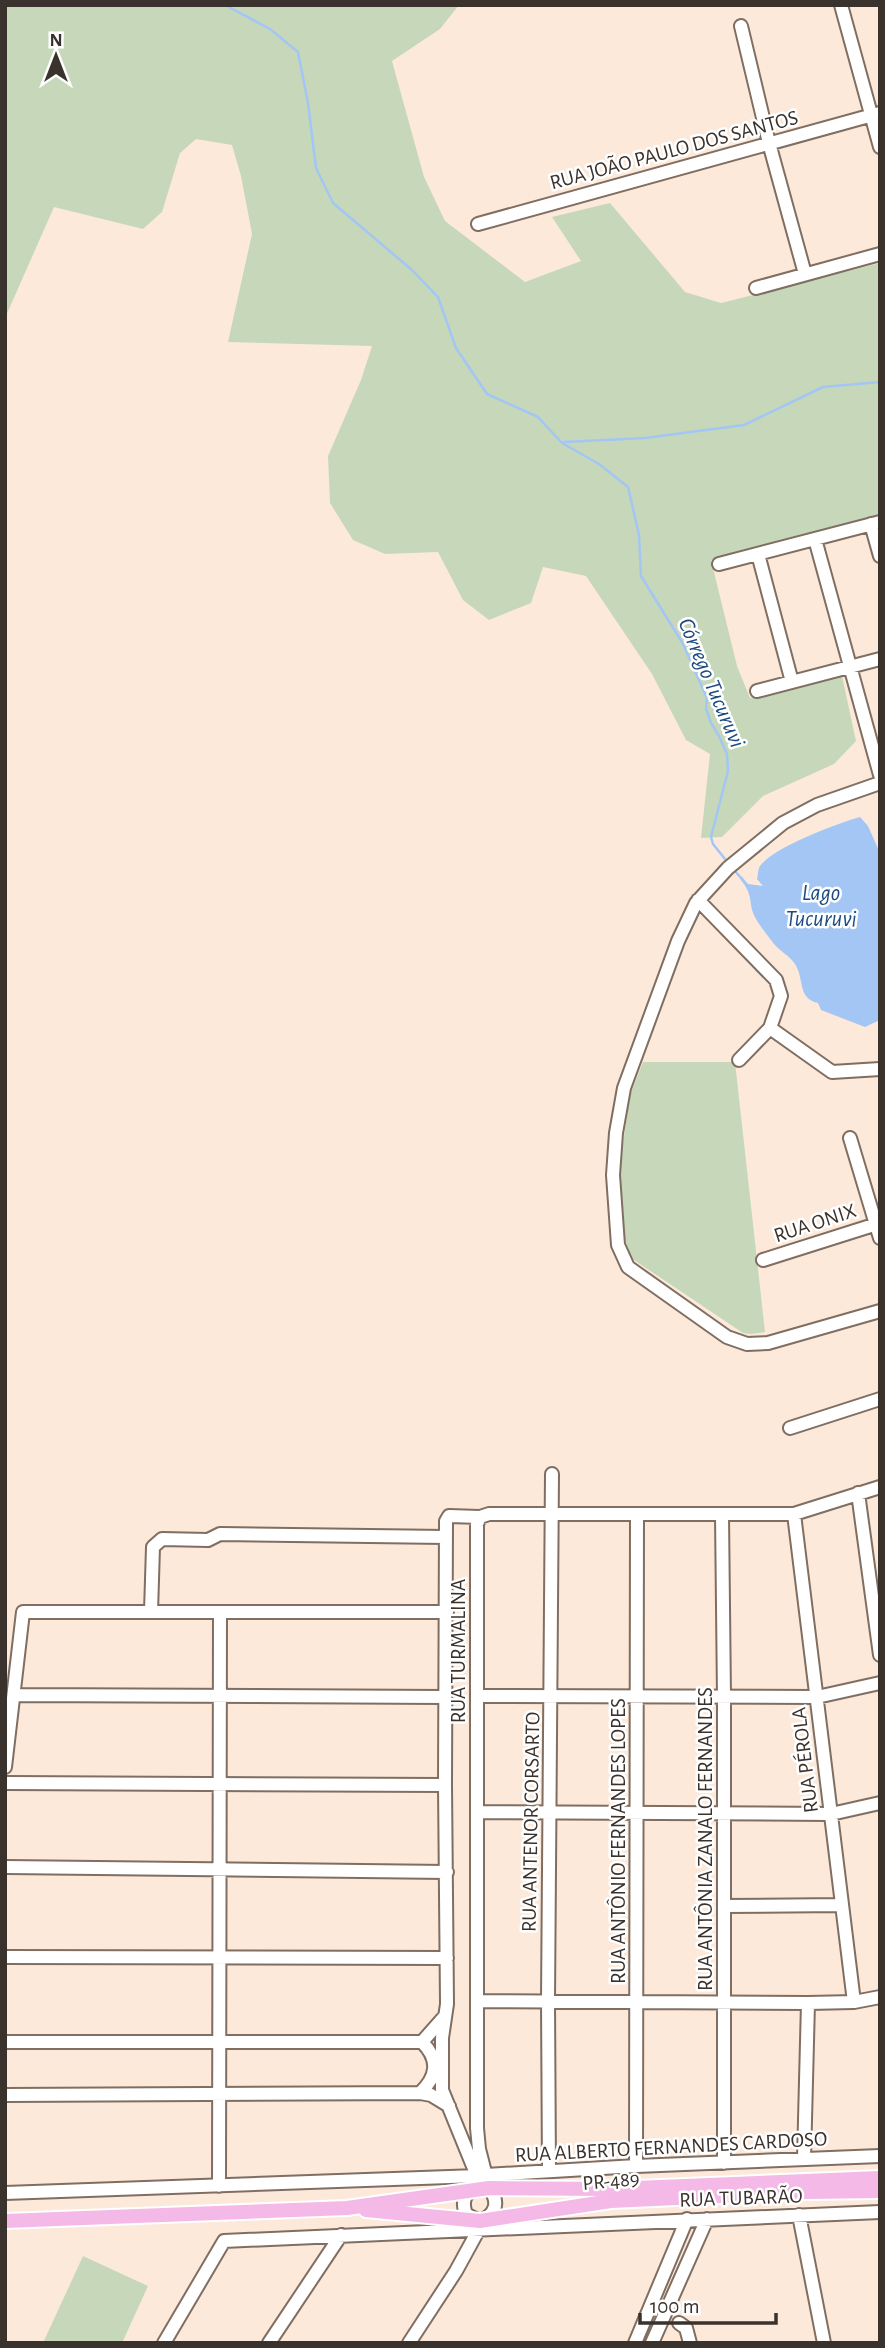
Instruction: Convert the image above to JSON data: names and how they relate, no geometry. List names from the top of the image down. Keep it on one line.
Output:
{"streets":{"main road":["PR-489"],"street":["RUA JOÃO PAULO DOS SANTOS","RUA ONIX","RUA TURMALINA","RUA PÉROLA","RUA ANTENOR CORSARTO","RUA ANTÔNIA ZANALO FERNANDES","RUA ANTÔNIO FERNANDES LOPES","RUA ALBERTO FERNANDES CARDOSO","RUA TUBARÃO"]},"crossings":[["RUA TURMALINA","RUA ALBERTO FERNANDES CARDOSO"],["RUA TURMALINA","PR-489"],["RUA TURMALINA","RUA TUBARÃO"],["RUA ANTENOR CORSARTO","RUA ALBERTO FERNANDES CARDOSO"],["RUA ANTÔNIA ZANALO FERNANDES","RUA ALBERTO FERNANDES CARDOSO"],["RUA ANTÔNIO FERNANDES LOPES","RUA ALBERTO FERNANDES CARDOSO"],["RUA ALBERTO FERNANDES CARDOSO","PR-489"],["RUA ALBERTO FERNANDES CARDOSO","RUA TUBARÃO"],["PR-489","RUA TUBARÃO"]],"water":["Córrego Tucuruvi","Lago Tucuruvi"],"scale_bar":"100 m","north":"top"}
